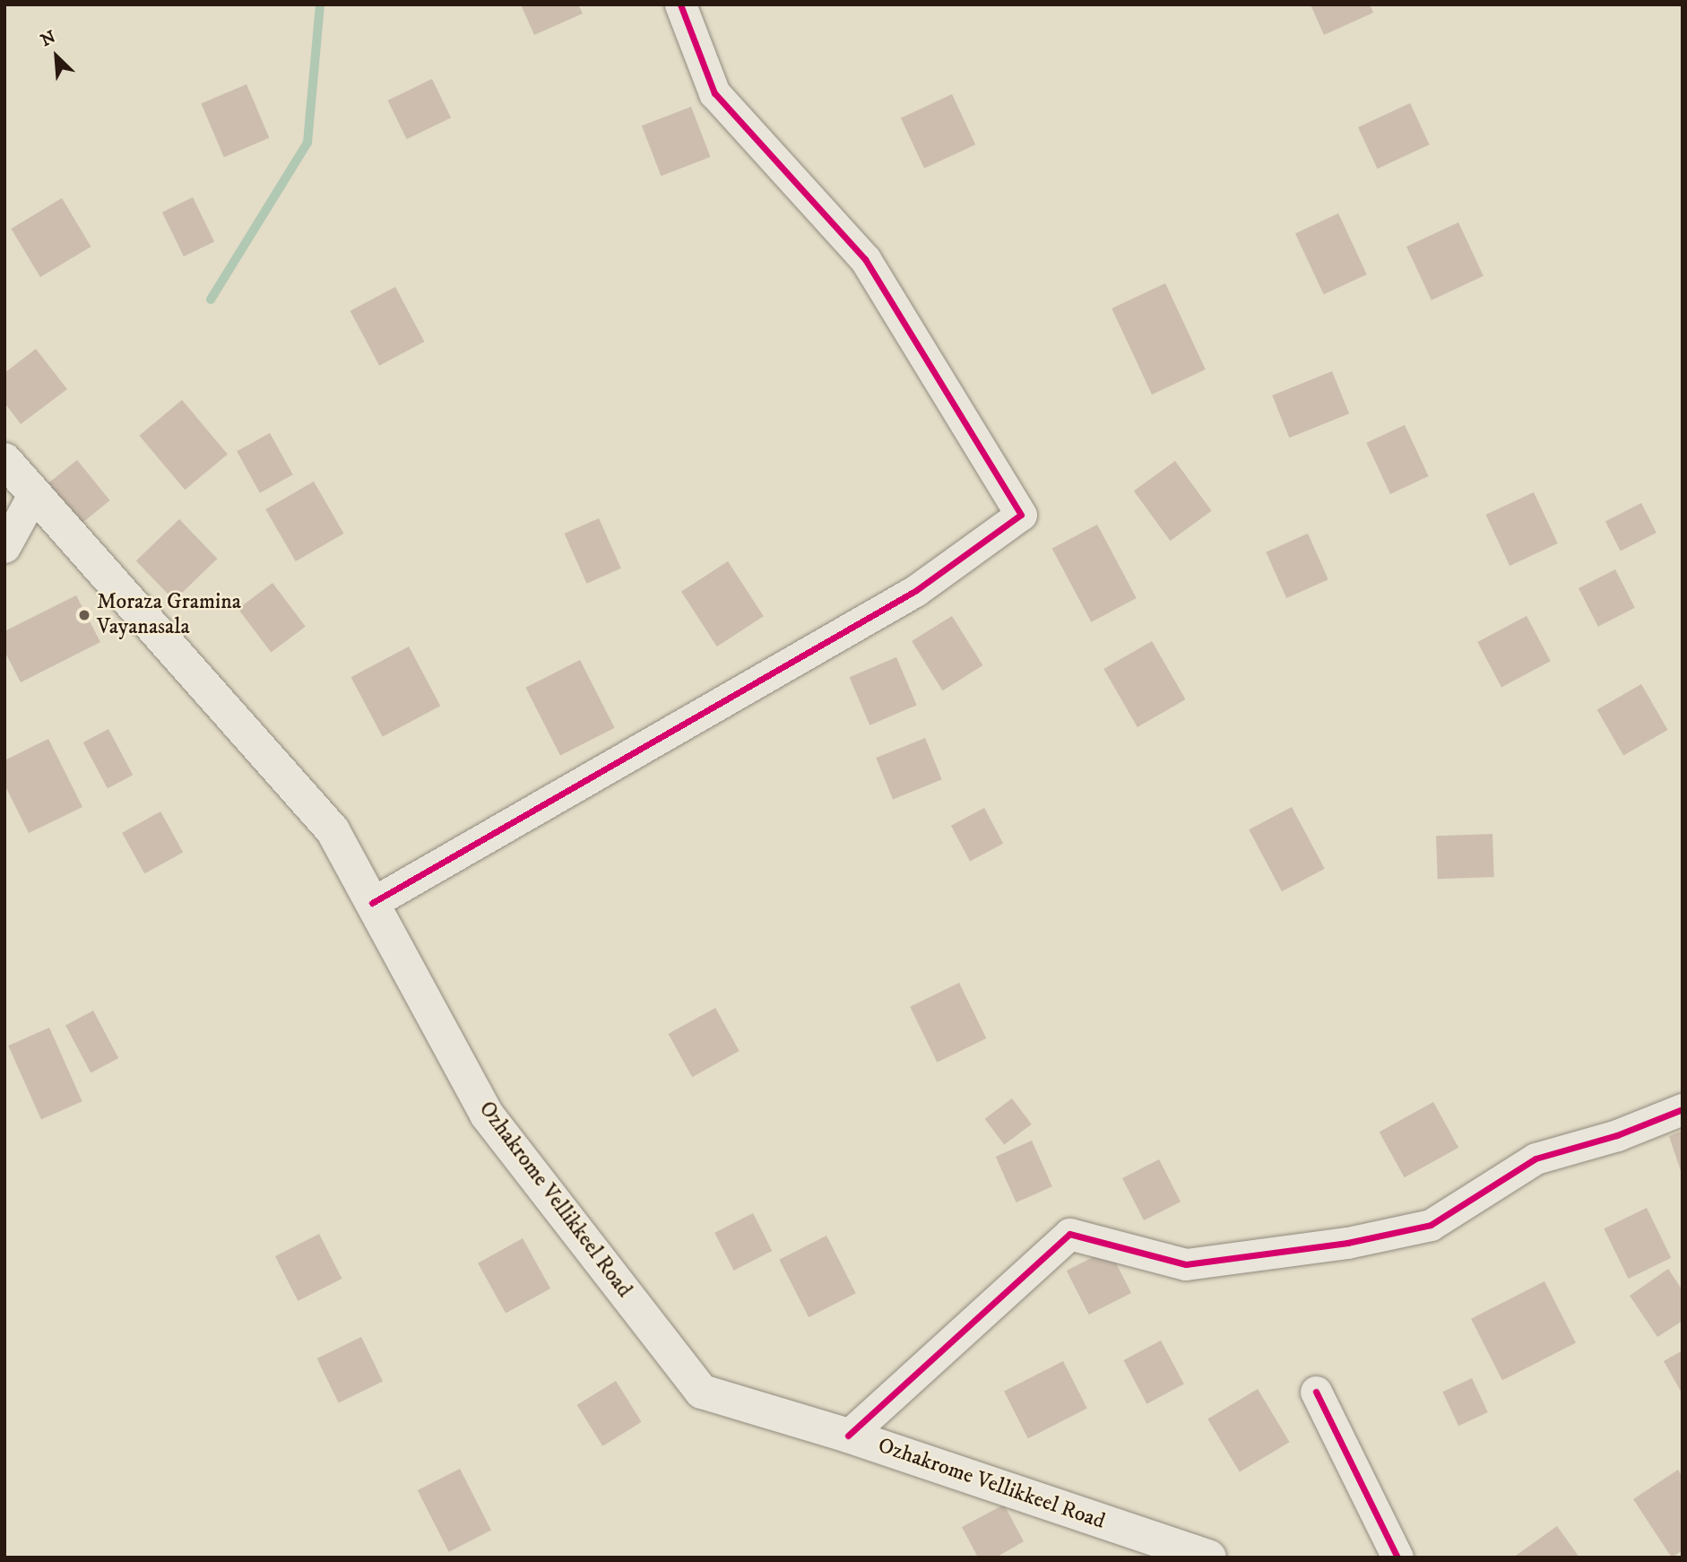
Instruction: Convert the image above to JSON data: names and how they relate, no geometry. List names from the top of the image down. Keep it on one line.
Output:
{"streets":{"main road":["Ozhakrome Vellikkeel Road"]},"places":["Moraza Gramina Vayanasala"],"north":"top left"}
